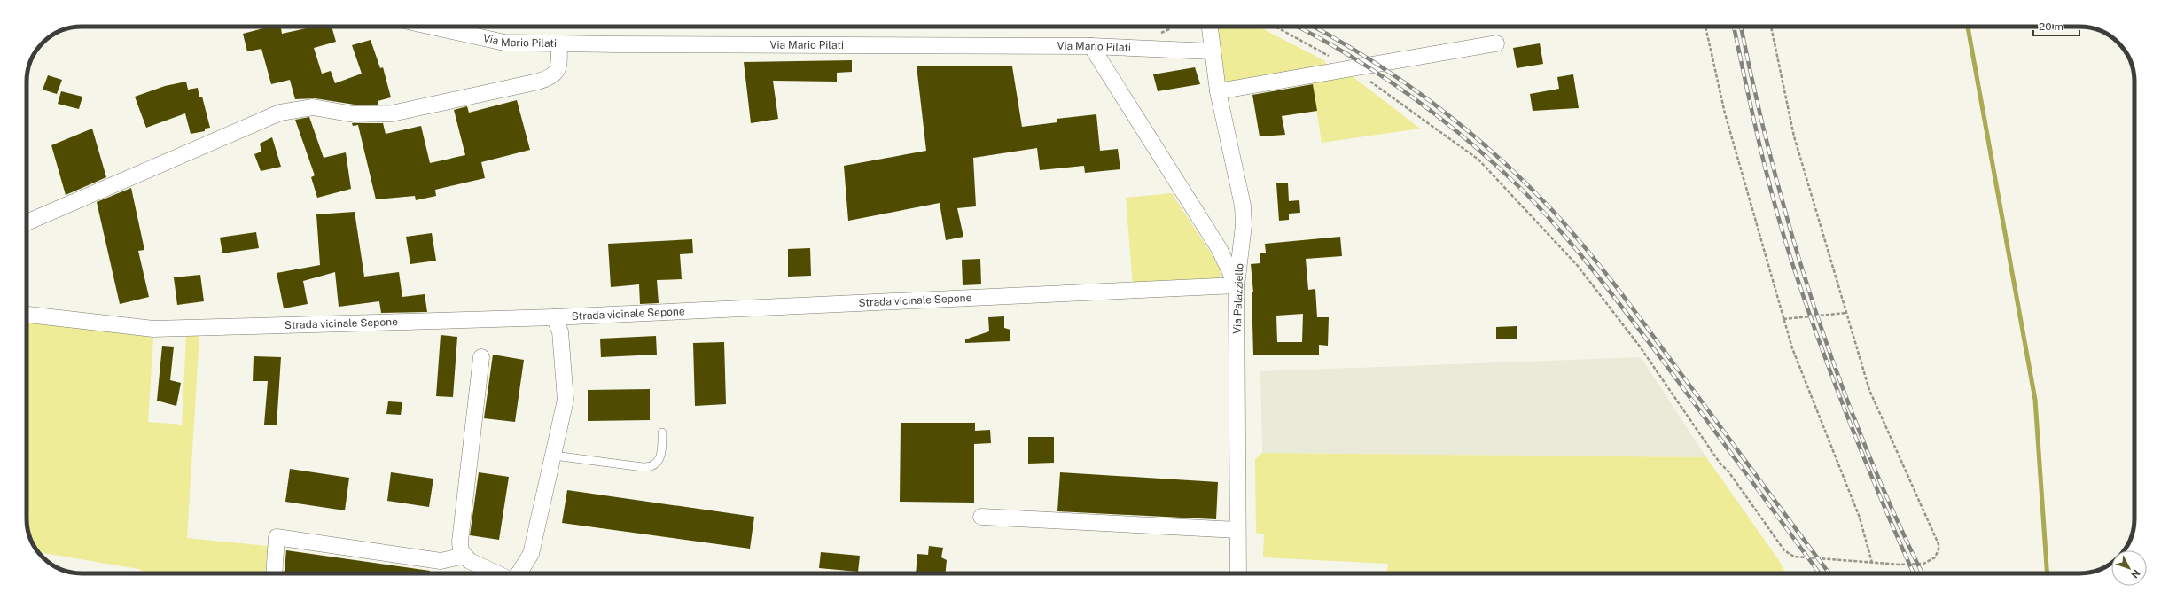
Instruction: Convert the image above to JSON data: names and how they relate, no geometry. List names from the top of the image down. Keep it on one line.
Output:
{"streets":{"street":["Via Mario Pilati","Via Palazziello","Strada vicinale Sepone"]},"crossings":[["Via Mario Pilati","Via Palazziello"],["Via Palazziello","Strada vicinale Sepone"]],"scale_bar":"20 m","north":"bottom right"}
